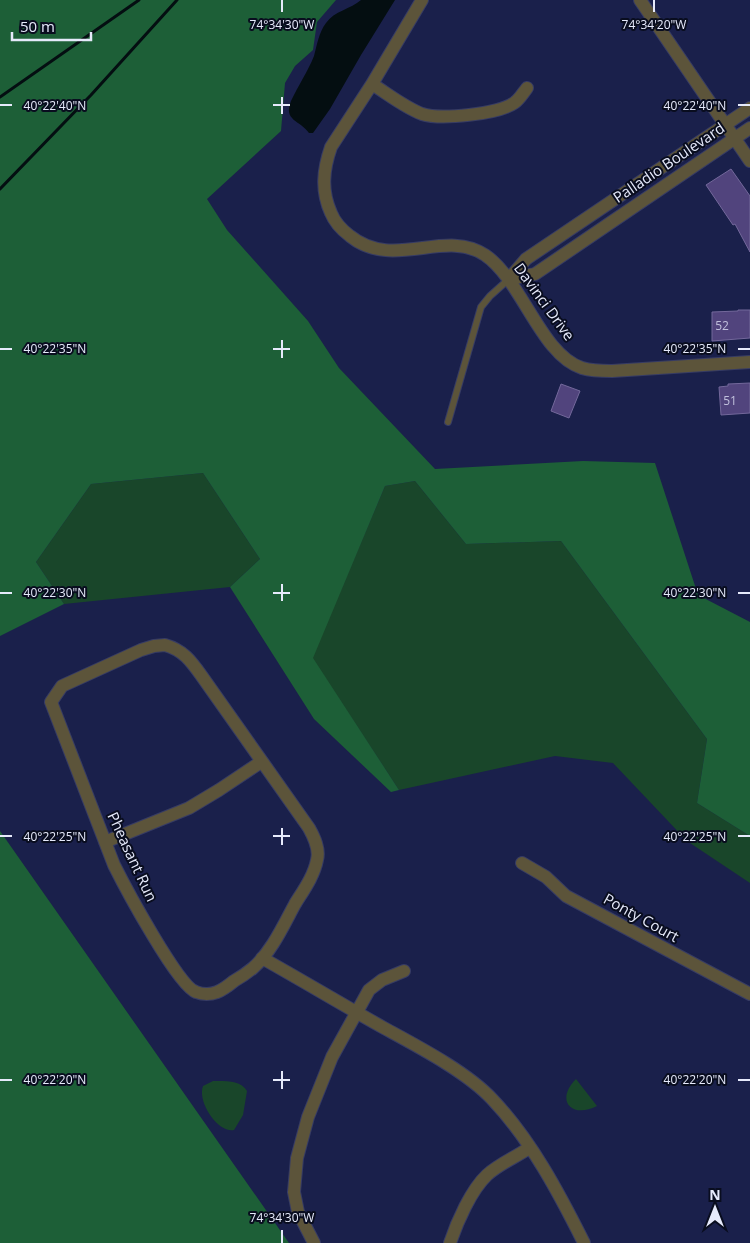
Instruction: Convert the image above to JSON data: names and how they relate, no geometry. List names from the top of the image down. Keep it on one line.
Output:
{"streets":{"street":["Palladio Boulevard","Davinci Drive","Pheasant Run","Ponty Court"]},"crossings":[["Palladio Boulevard","Davinci Drive"]],"house_numbers":["52","51"],"scale_bar":"50 m","north":"top","coordinates":["74°34'30\"W","74°34'20\"W","40°22'40\"N","40°22'35\"N","40°22'30\"N","40°22'25\"N","40°22'20\"N"]}
